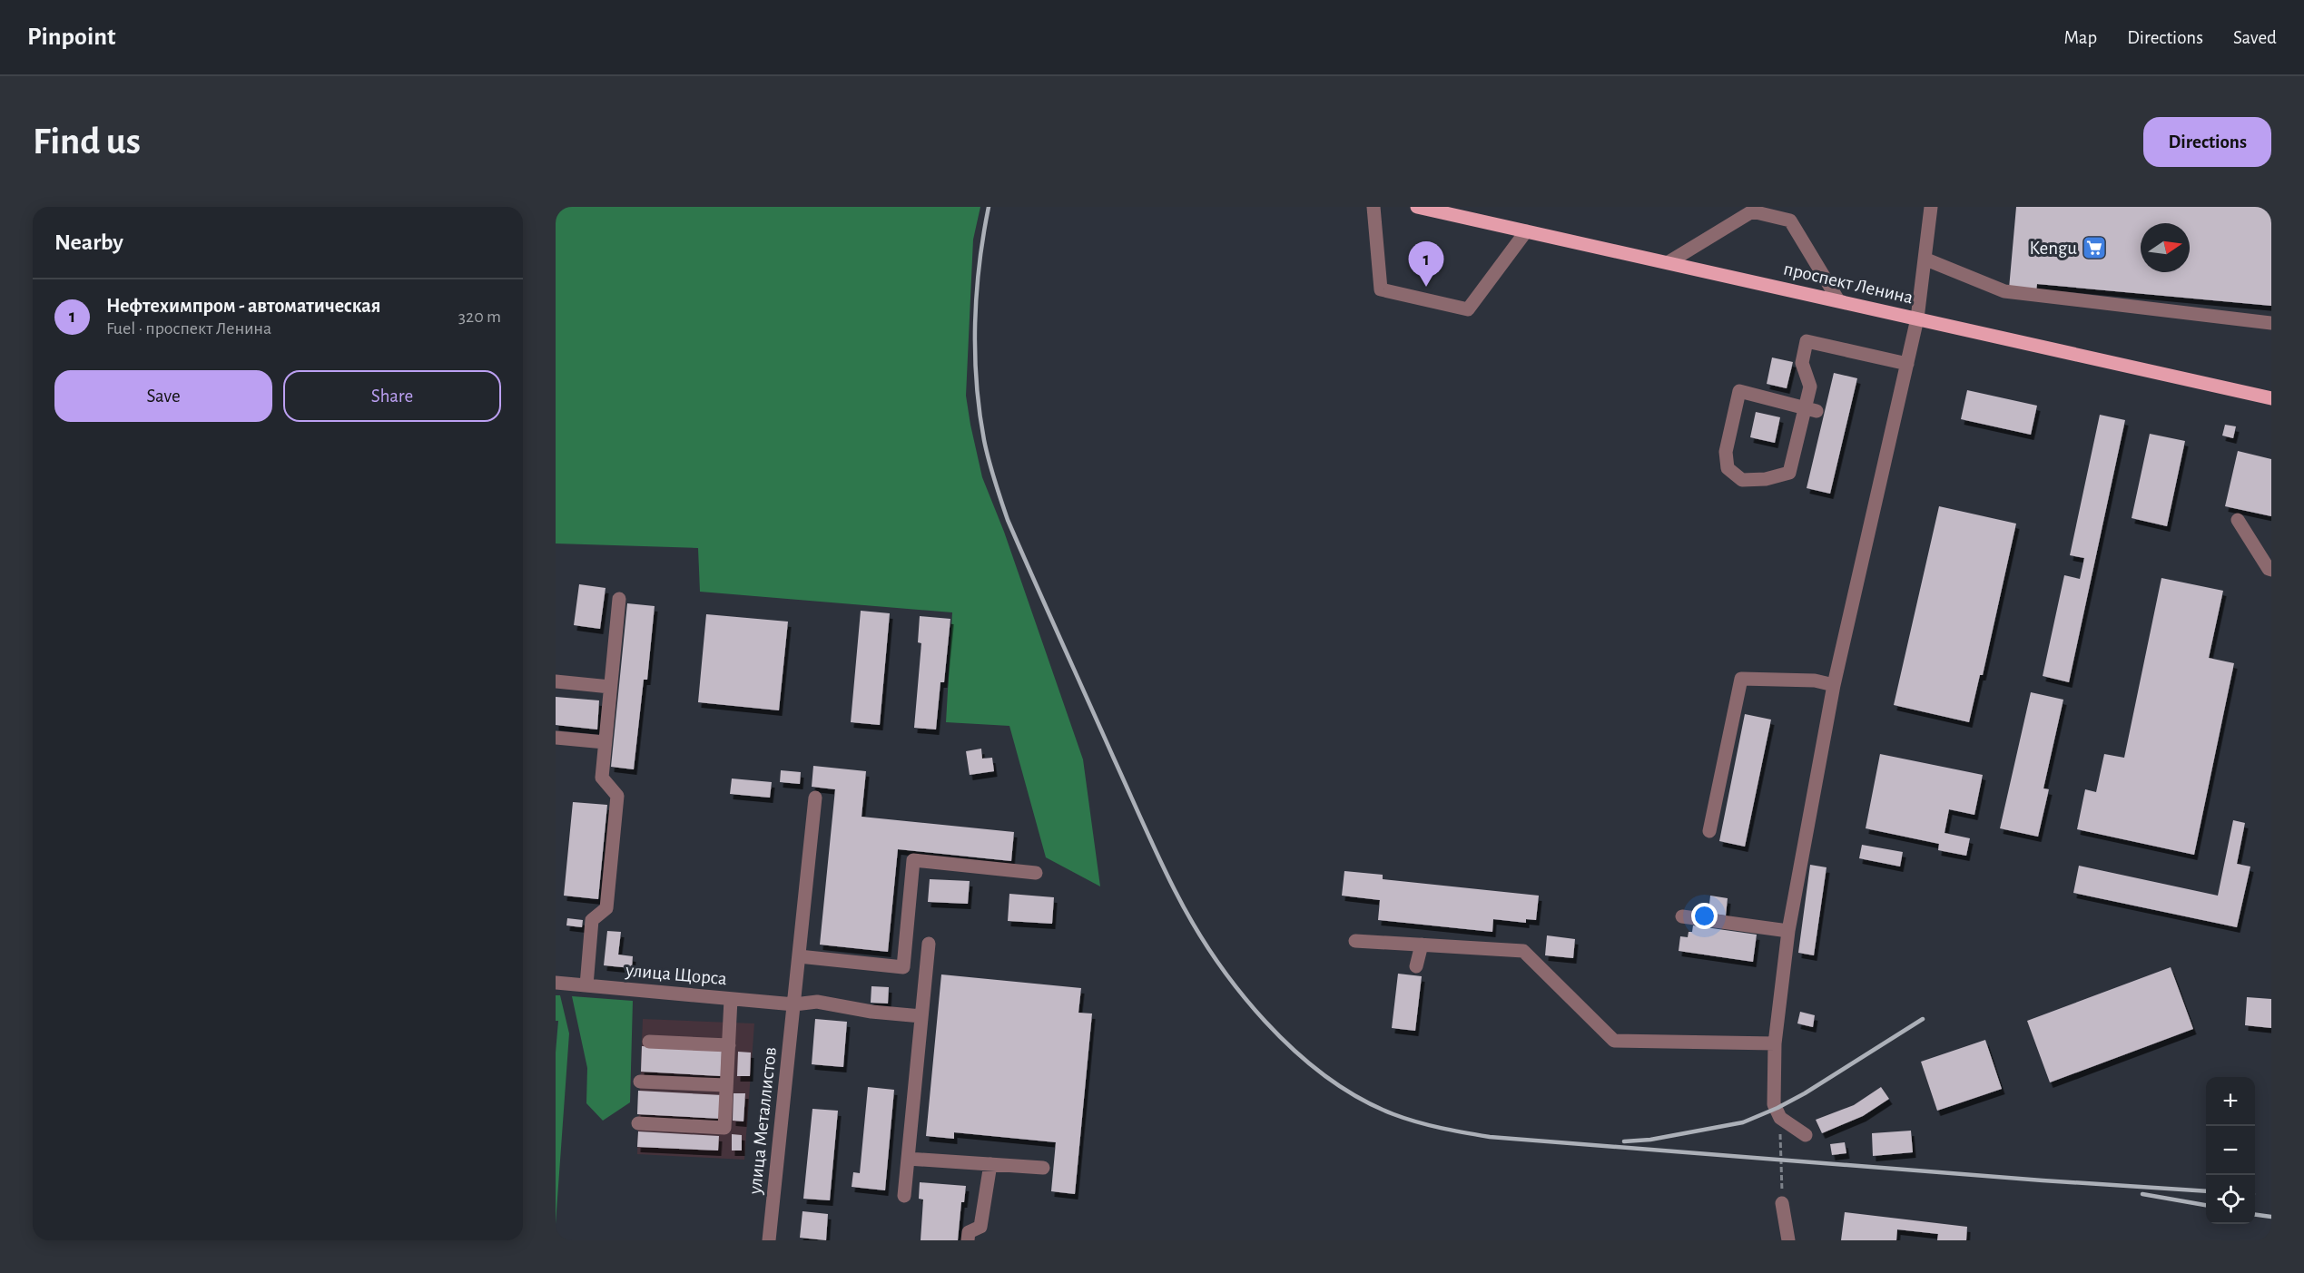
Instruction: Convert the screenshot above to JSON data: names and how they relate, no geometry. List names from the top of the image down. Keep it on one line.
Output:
{"streets":{"main road":["проспект Ленина"],"street":["улица Щорса","улица Металлистов"]},"crossings":[["улица Щорса","улица Металлистов"]],"places":{"supermarket":["Kengu"]},"north":"right","page":{"header":"Pinpoint","nav":["Map","Directions","Saved"],"buttons":["Directions",["Save","Share"]],"title":"Find us","heading":"Nearby","pins":"1","list":[{"mark":"1","name":"Нефтехимпром - автоматическая","note":"Fuel · проспект Ленина","value":"320 m"}],"map_buttons":["+","−"]}}
